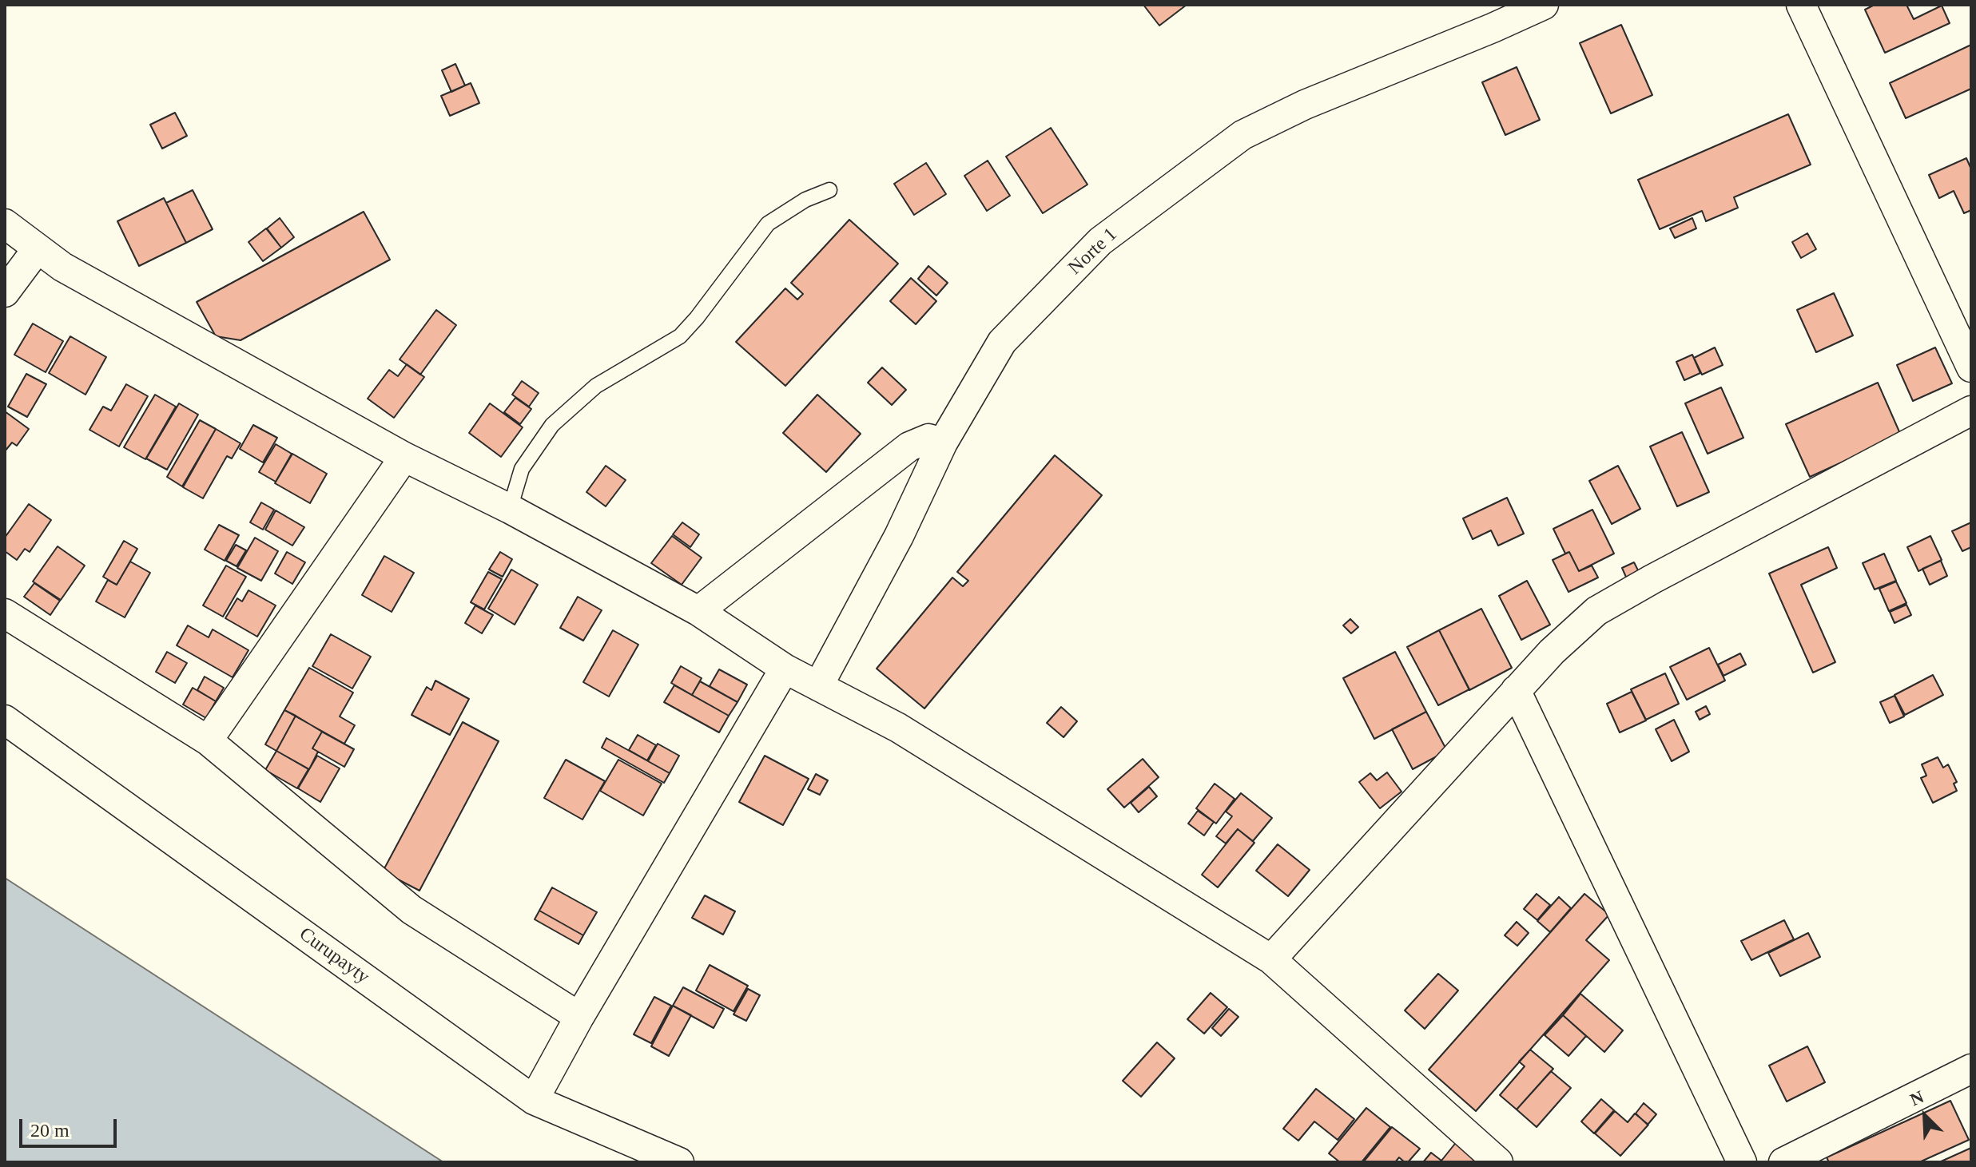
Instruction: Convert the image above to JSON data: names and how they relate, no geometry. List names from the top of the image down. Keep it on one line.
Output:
{"streets":{"street":["Norte 1","Curupayty"]},"scale_bar":"20 m","north":"top left"}
